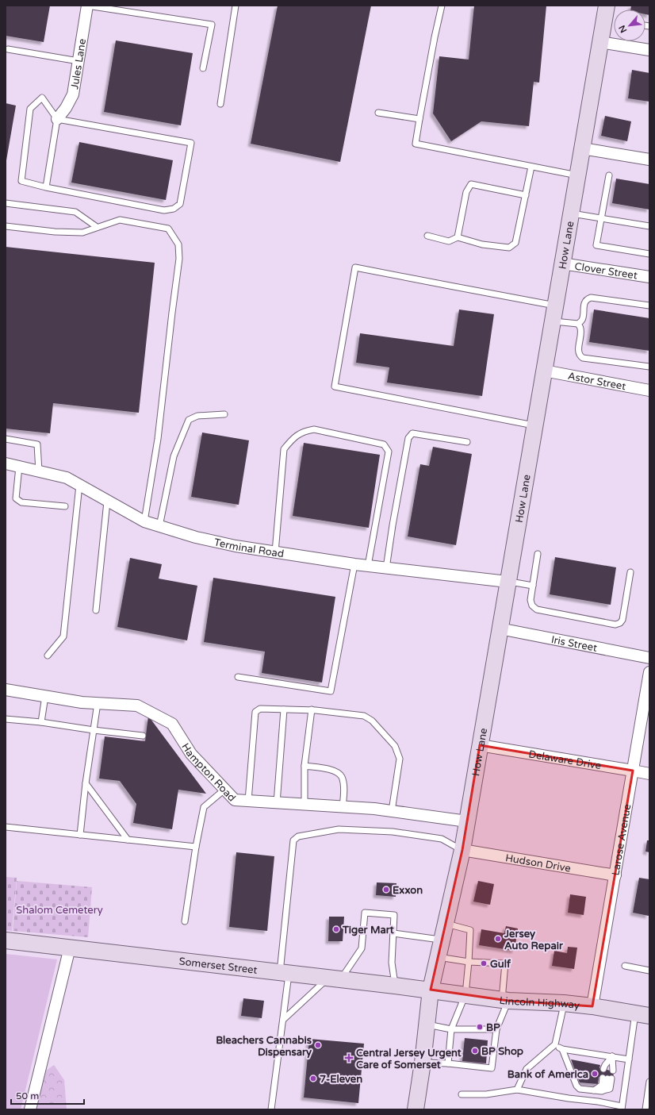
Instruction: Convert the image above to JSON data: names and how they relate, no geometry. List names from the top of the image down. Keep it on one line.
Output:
{"streets":{"main road":["How Lane","Somerset Street","Lincoln Highway"],"street":["Jules Lane","Clover Street","Astor Street","Terminal Road","Iris Street","Delaware Drive","Hampton Road","Larose Avenue","Hudson Drive"]},"crossings":[["How Lane","Clover Street"],["How Lane","Astor Street"],["How Lane","Terminal Road"],["How Lane","Iris Street"],["How Lane","Delaware Drive"],["How Lane","Hampton Road"],["How Lane","Hudson Drive"],["How Lane","Somerset Street"],["How Lane","Lincoln Highway"],["Delaware Drive","Larose Avenue"],["Larose Avenue","Hudson Drive"],["Larose Avenue","Lincoln Highway"],["Somerset Street","Lincoln Highway"]],"parks":["Shalom Cemetery"],"places":{"other":["Exxon","Tiger Mart","Jersey Auto Repair","Gulf","BP","Bleachers Cannabis Dispensary","BP Shop","Bank of America","7-Eleven"],"health":["Central Jersey Urgent Care of Somerset"]},"scale_bar":"50 m","north":"bottom left"}
